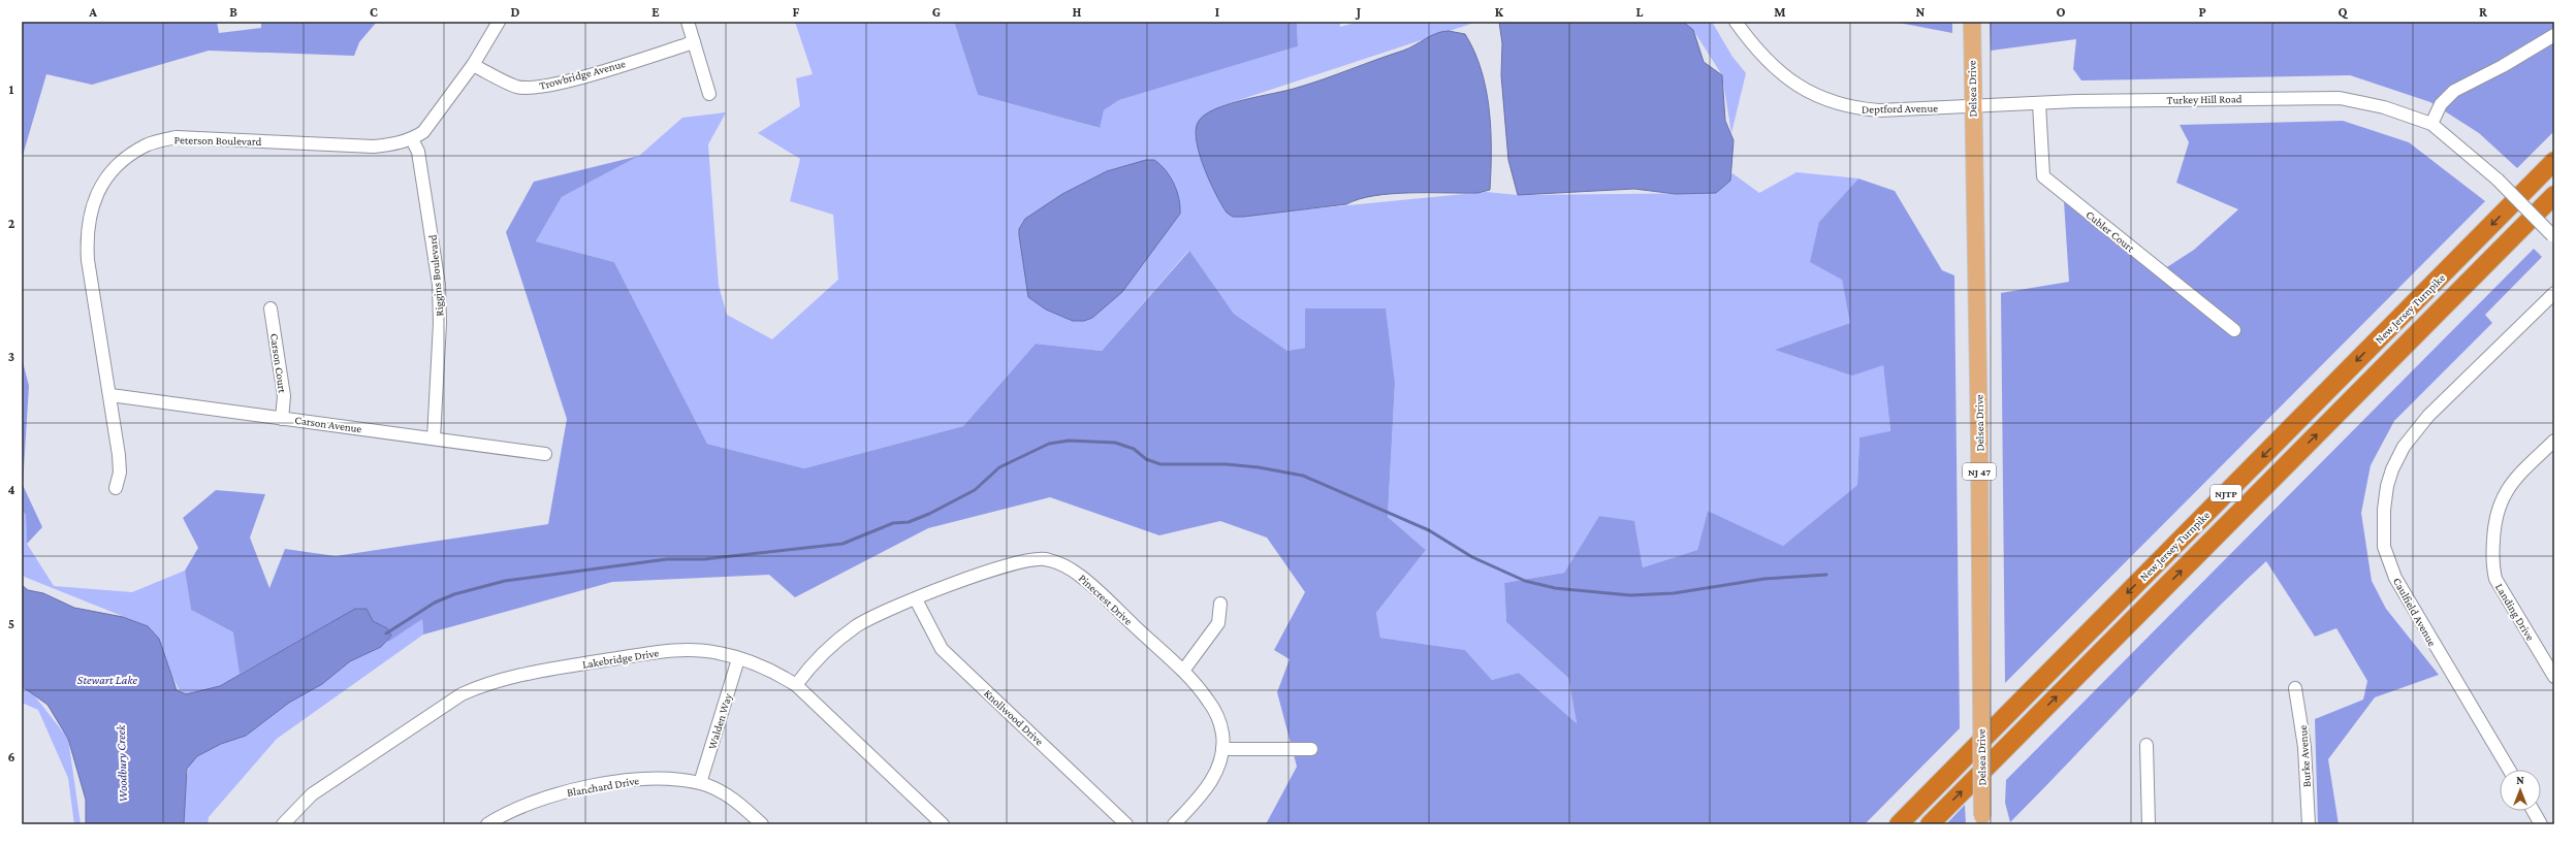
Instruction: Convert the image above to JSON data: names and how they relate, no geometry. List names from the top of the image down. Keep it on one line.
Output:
{"streets":{"highway":["New Jersey Turnpike","NJTP"],"main road":["Delsea Drive","NJ 47"],"street":["Trowbridge Avenue","Turkey Hill Road","Deptford Avenue","Peterson Boulevard","Cubler Court","Riggins Boulevard","Carson Court","Carson Avenue","Pinecrest Drive","Caulfield Avenue","Landing Drive","Lakebridge Drive","Knollwood Drive","Walden Way","Burke Avenue","Blanchard Drive"]},"crossings":[["Trowbridge Avenue","Peterson Boulevard"],["Delsea Drive","Turkey Hill Road"],["Delsea Drive","Deptford Avenue"],["Turkey Hill Road","Deptford Avenue"],["Turkey Hill Road","Cubler Court"],["Peterson Boulevard","Riggins Boulevard"],["Peterson Boulevard","Carson Avenue"],["Riggins Boulevard","Carson Avenue"],["Carson Court","Carson Avenue"],["Pinecrest Drive","Lakebridge Drive"],["Pinecrest Drive","Knollwood Drive"],["Lakebridge Drive","Walden Way"],["Walden Way","Blanchard Drive"]],"water":["Stewart Lake","Woodbury Creek"],"north":"top","grid":{"columns":["A","B","C","D","E","F","G","H","I","J","K","L","M","N","O","P","Q","R"],"rows":["1","2","3","4","5","6"]}}
